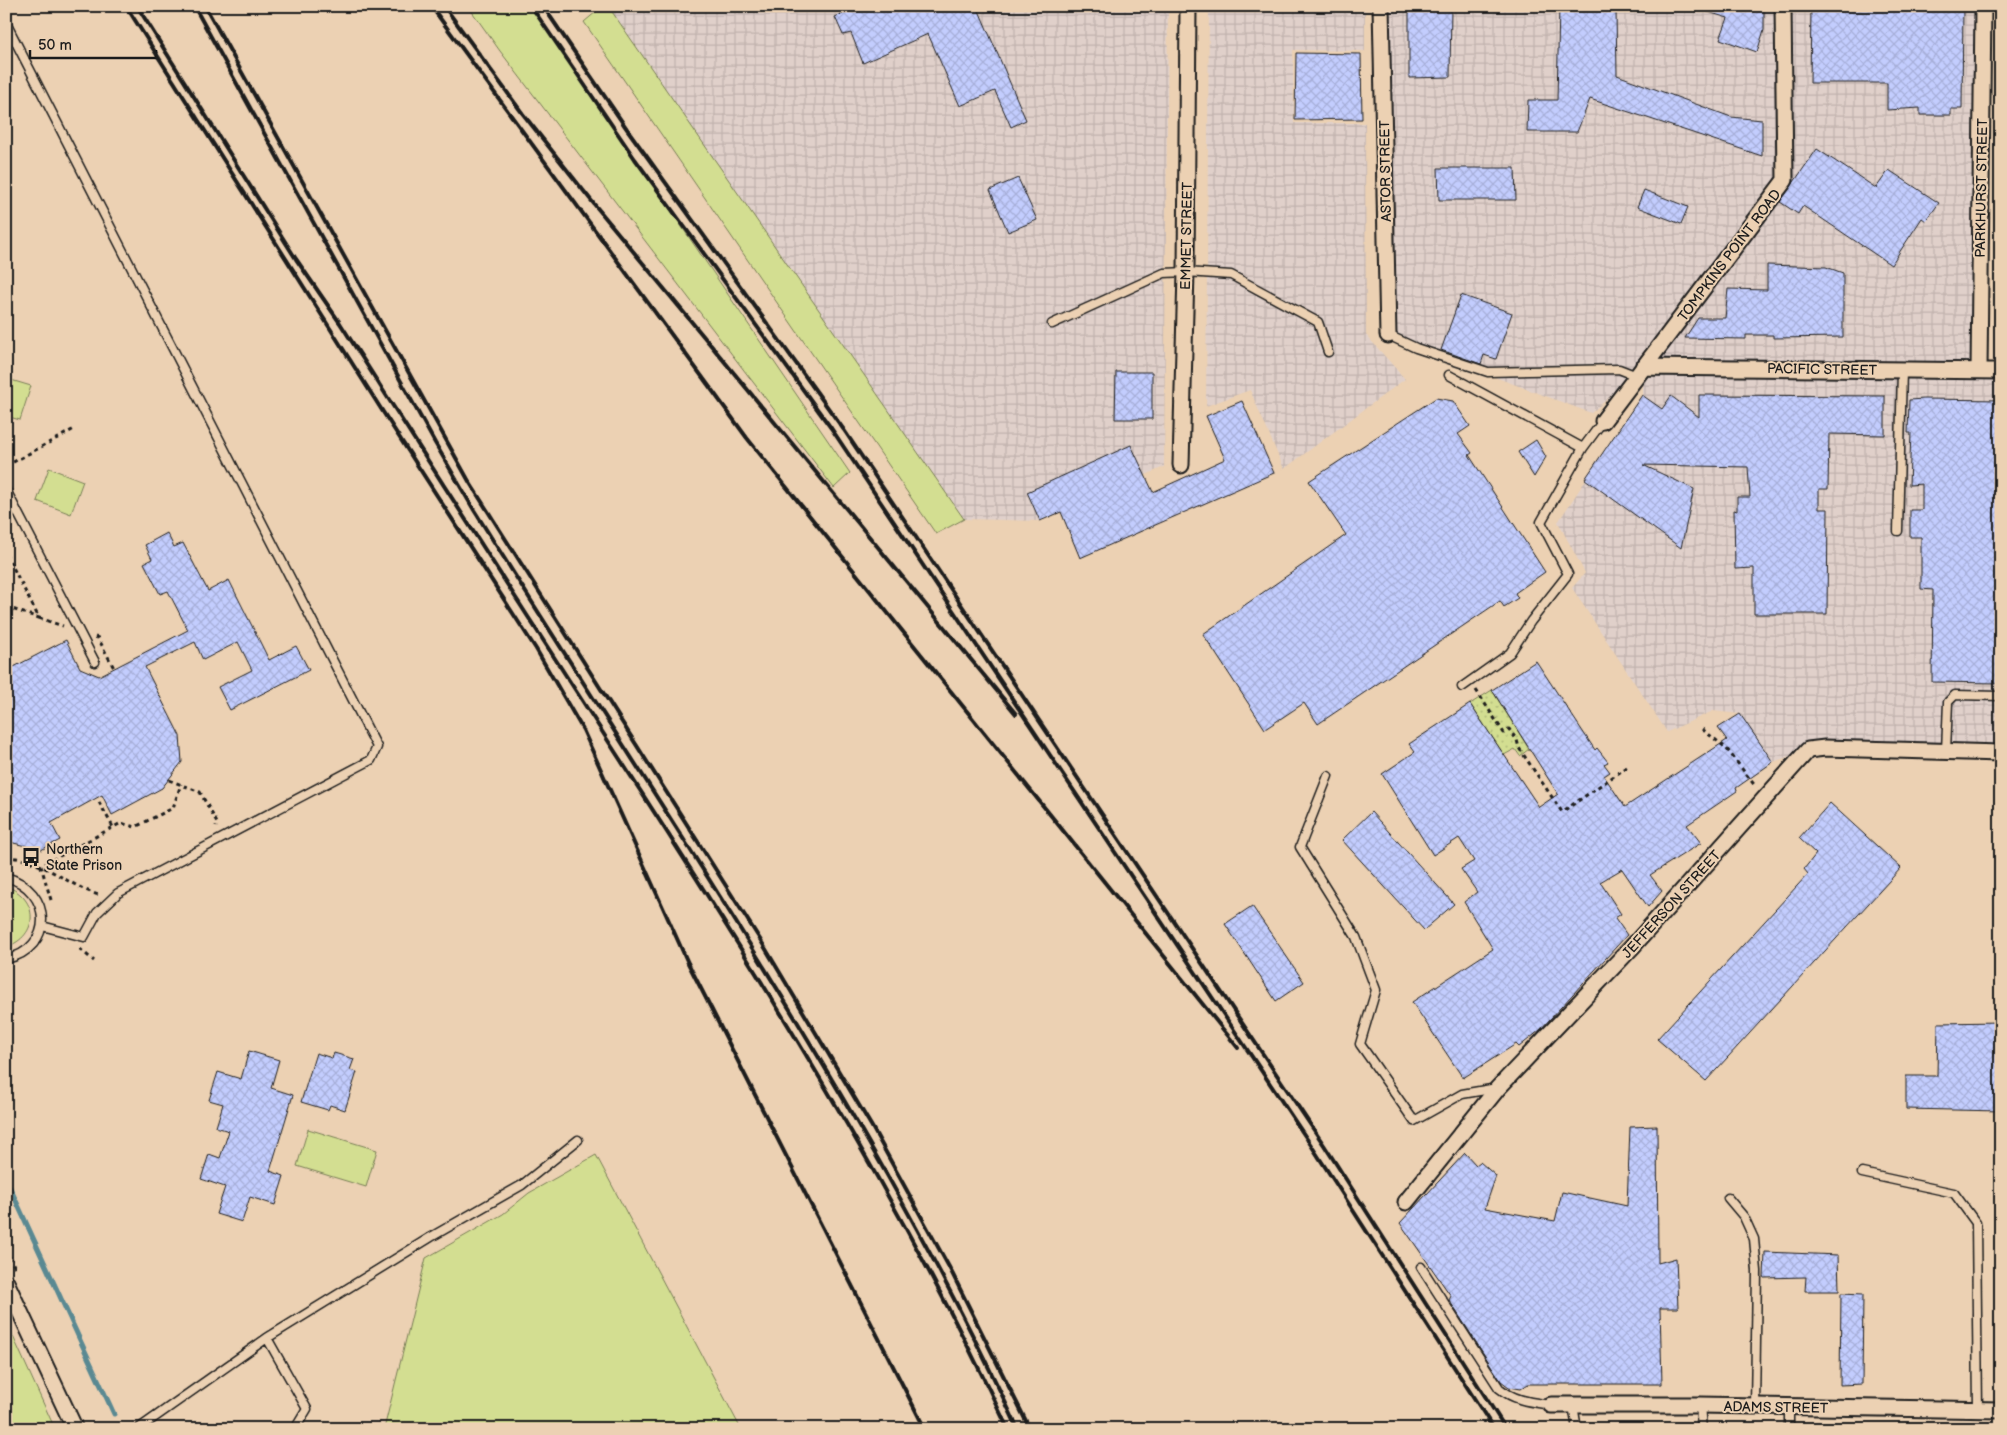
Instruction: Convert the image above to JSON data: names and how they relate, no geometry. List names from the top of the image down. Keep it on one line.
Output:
{"streets":{"street":["ASTOR STREET","PARKHURST STREET","EMMET STREET","TOMPKINS POINT ROAD","PACIFIC STREET","JEFFERSON STREET","ADAMS STREET"]},"crossings":[["PARKHURST STREET","PACIFIC STREET"],["TOMPKINS POINT ROAD","PACIFIC STREET"]],"places":{"bus stop":["Northern State Prison"]},"scale_bar":"50 m"}
